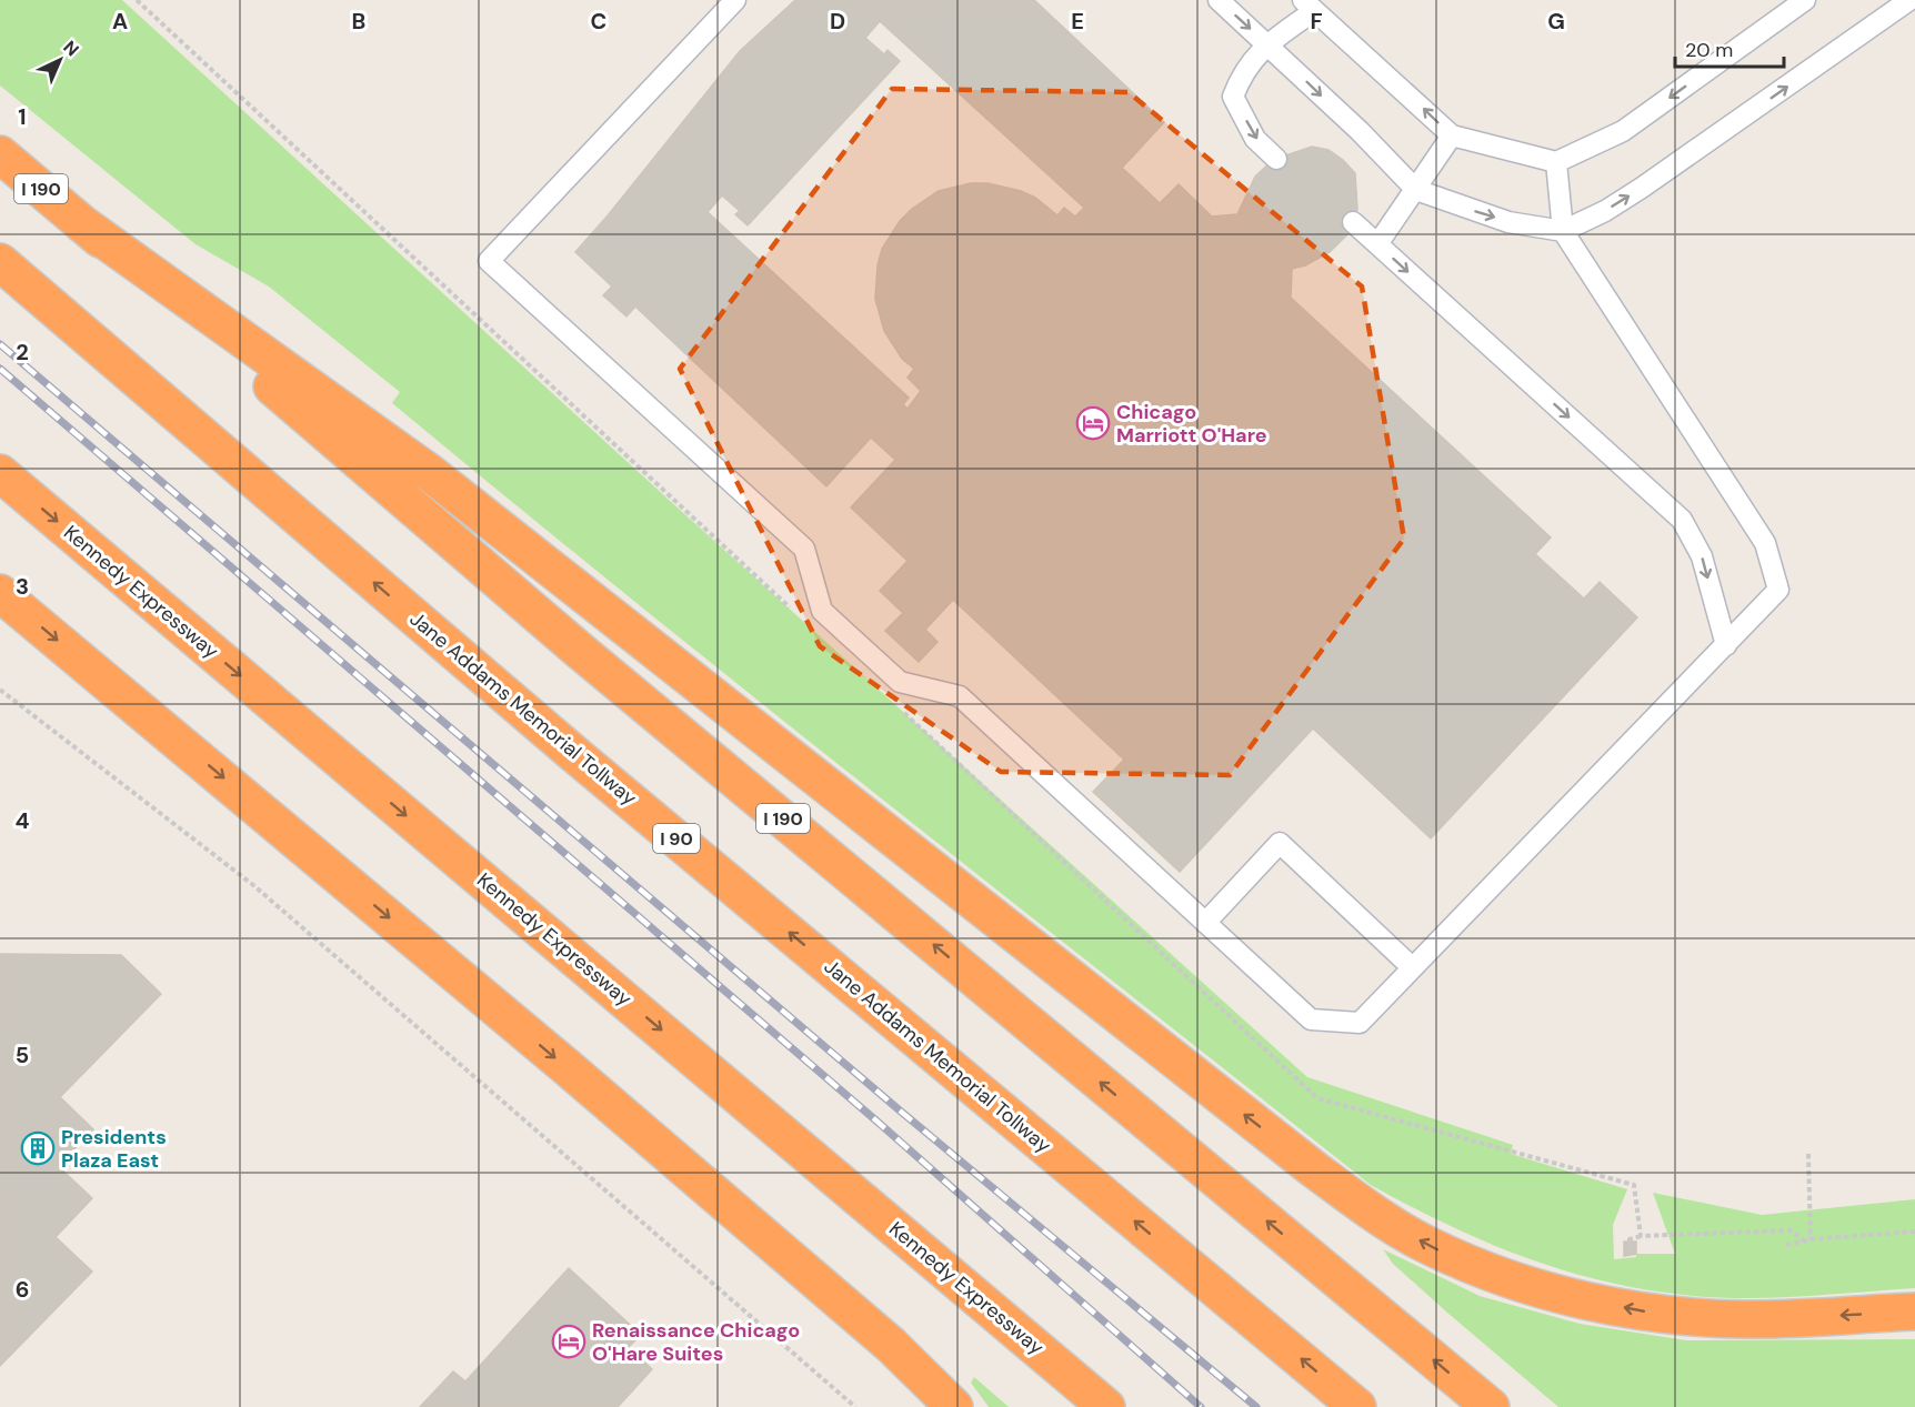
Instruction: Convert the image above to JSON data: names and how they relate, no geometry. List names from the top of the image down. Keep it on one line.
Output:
{"streets":{"highway":["I 190","Kennedy Expressway","Jane Addams Memorial Tollway","I 90"]},"places":{"hotel":["Chicago Marriott O'Hare","Renaissance Chicago O'Hare Suites"],"building":["Presidents Plaza East"]},"scale_bar":"20 m","north":"top right","grid":{"columns":["A","B","C","D","E","F","G"],"rows":["1","2","3","4","5","6"]}}
